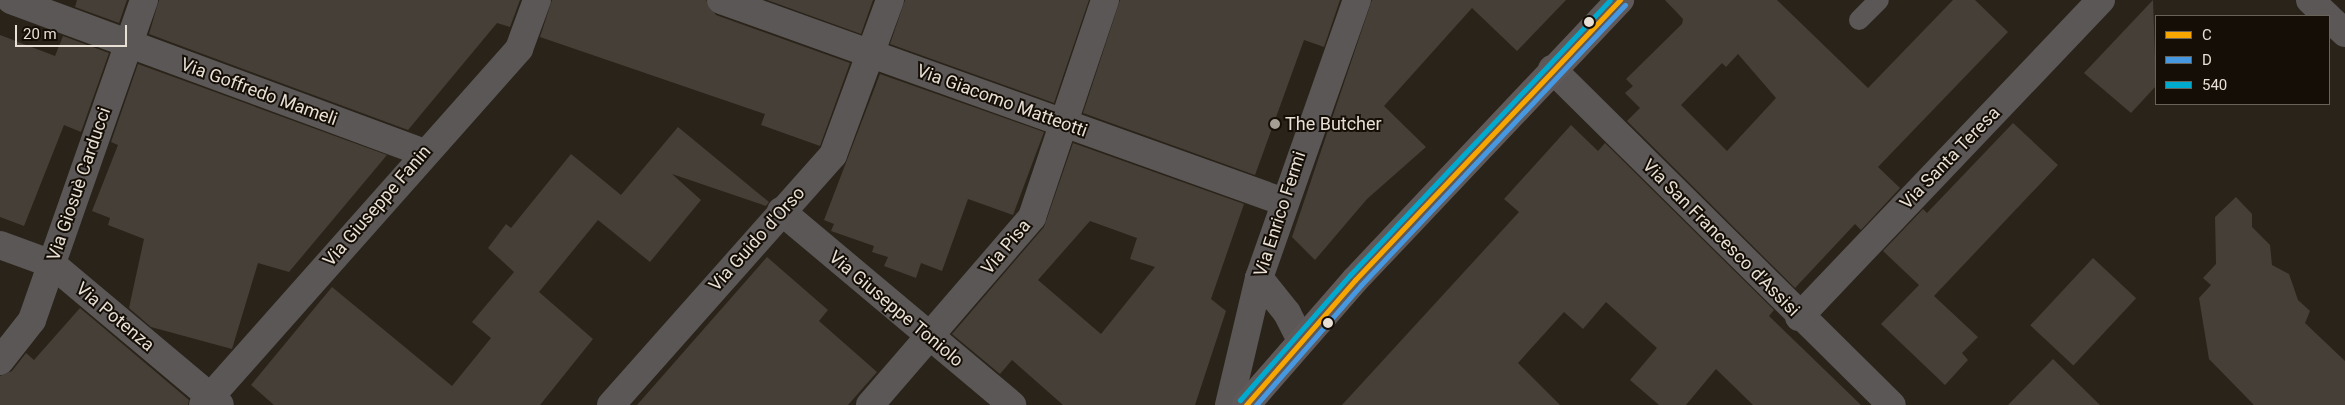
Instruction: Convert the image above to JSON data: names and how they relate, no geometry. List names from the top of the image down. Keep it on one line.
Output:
{"streets":{"street":["Via Goffredo Mameli","Via Giacomo Matteotti","Via Santa Teresa","Via Giosuè Carducci","Via Giuseppe Fanin","Via Enrico Fermi","Via San Francesco d'Assisi","Via Guido d'Orso","Via Pisa","Via Giuseppe Toniolo","Via Potenza"]},"crossings":[["Via Goffredo Mameli","Via Giosuè Carducci"],["Via Goffredo Mameli","Via Giuseppe Fanin"],["Via Giacomo Matteotti","Via Enrico Fermi"],["Via Giacomo Matteotti","Via Guido d'Orso"],["Via Giacomo Matteotti","Via Pisa"],["Via Santa Teresa","Via San Francesco d'Assisi"],["Via Giosuè Carducci","Via Potenza"],["Via Giuseppe Fanin","Via Potenza"],["Via Guido d'Orso","Via Giuseppe Toniolo"],["Via Pisa","Via Giuseppe Toniolo"]],"places":["The Butcher"],"lines":["transit line C","transit line 540","transit line D"],"legend":["C","D","540"],"scale_bar":"20 m"}
